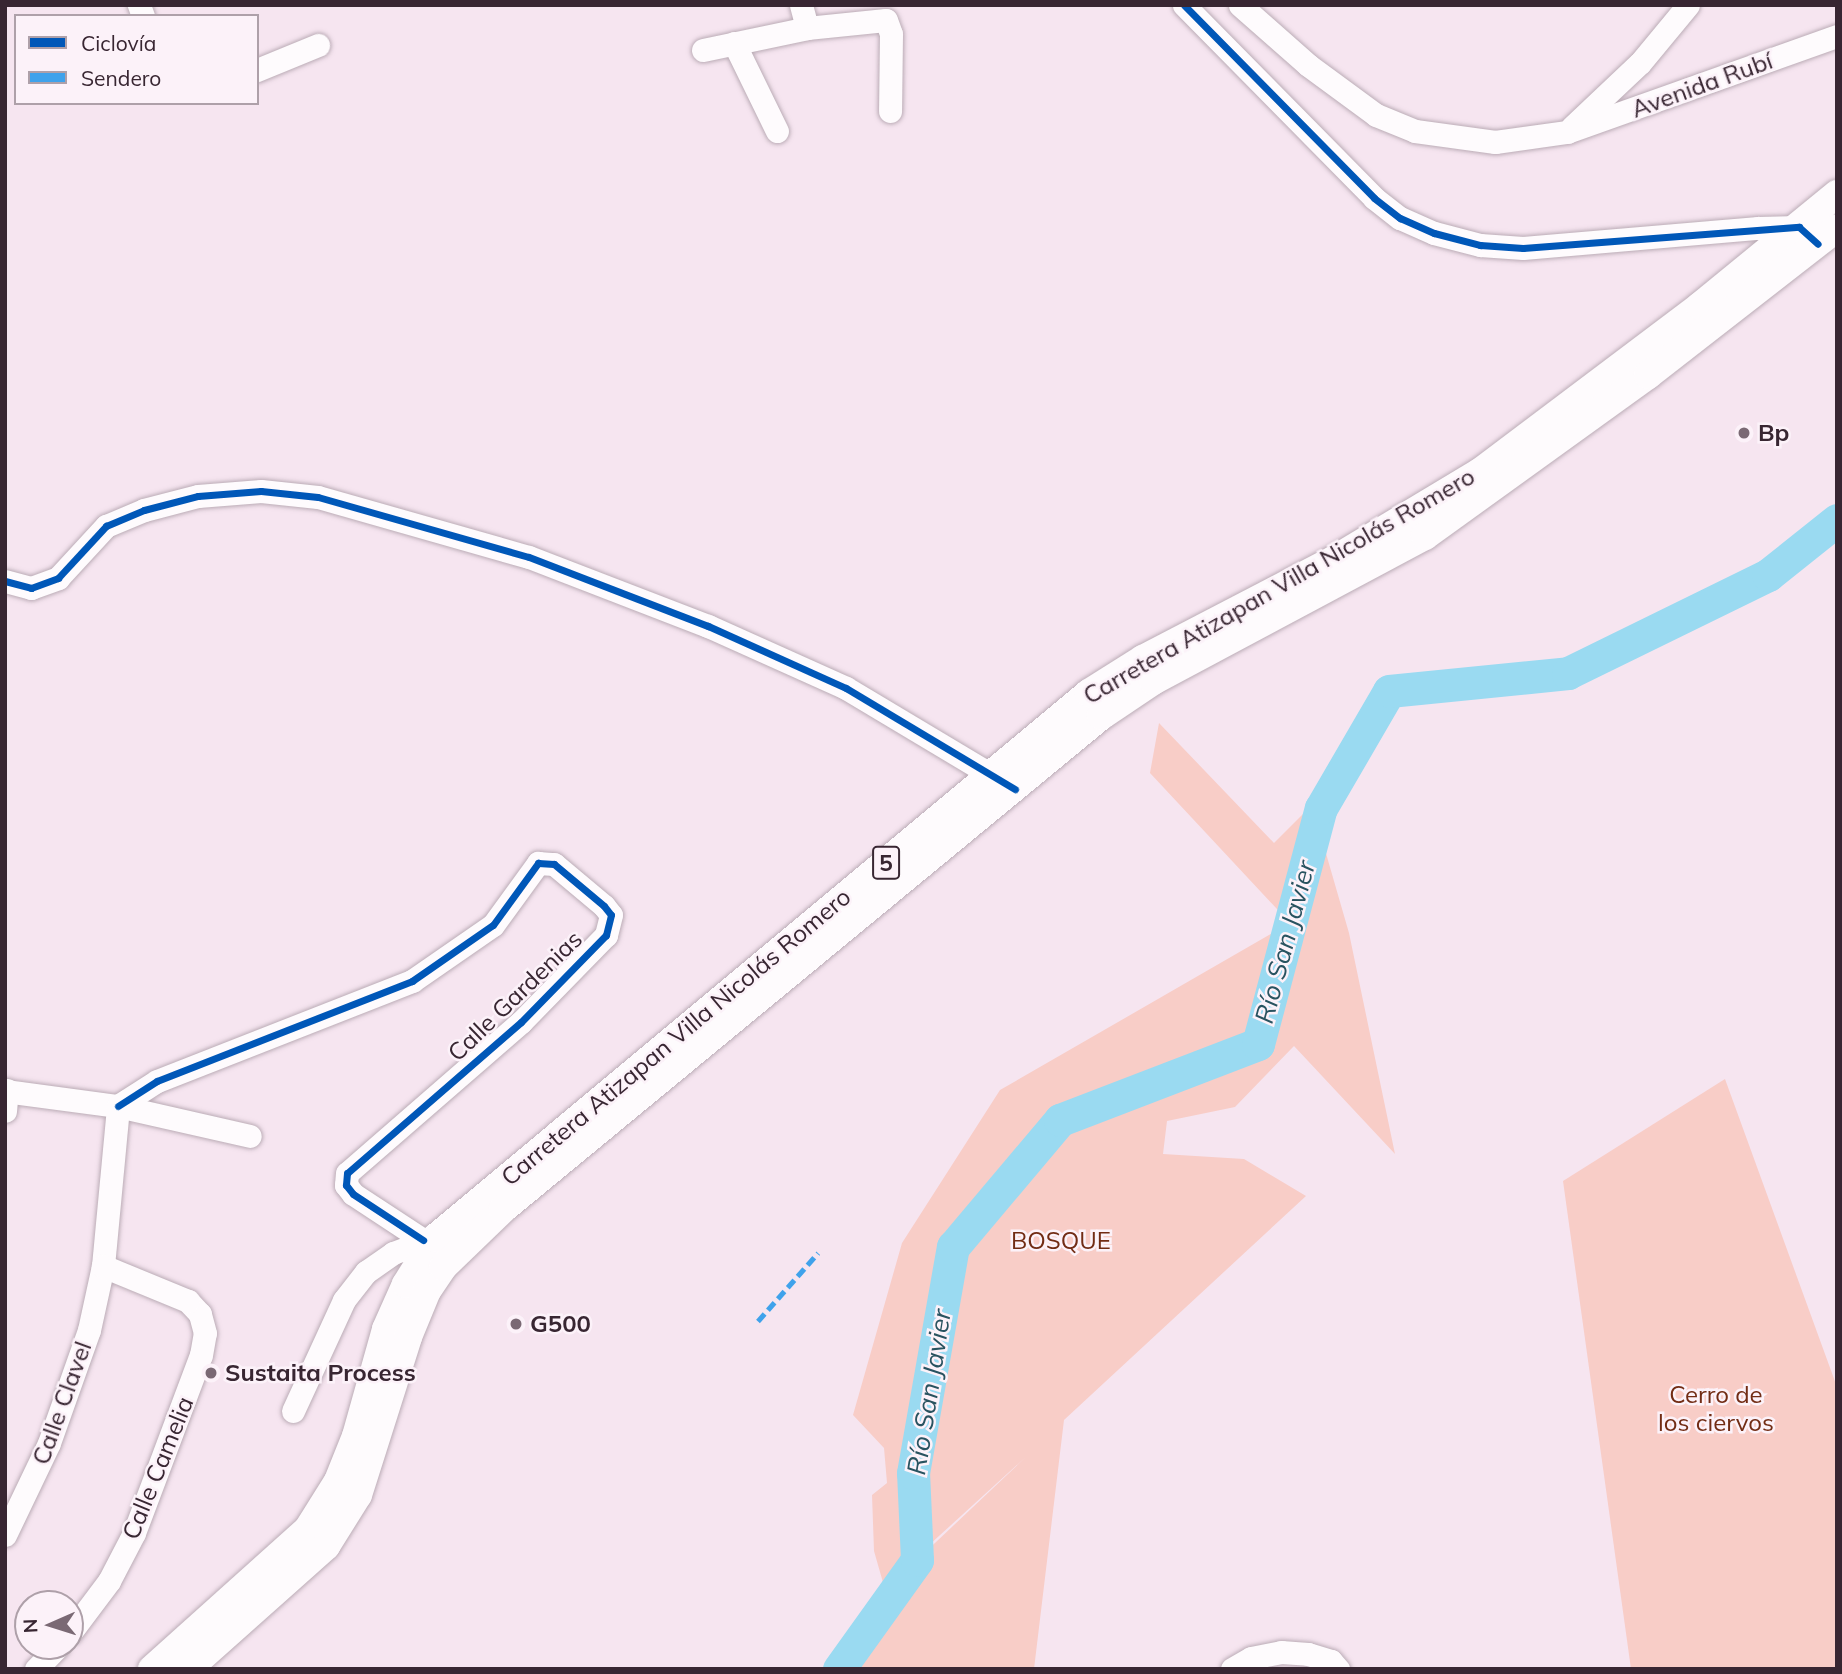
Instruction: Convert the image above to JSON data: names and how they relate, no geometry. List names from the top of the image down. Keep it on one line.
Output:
{"streets":{"main road":["Carretera Atizapan Villa Nicolás Romero","5"],"street":["Avenida Rubí","Calle Gardenias","Calle Clavel","Calle Camelia"]},"crossings":[["Carretera Atizapan Villa Nicolás Romero","5"],["Carretera Atizapan Villa Nicolás Romero","Calle Gardenias"],["Calle Gardenias","Calle Clavel"],["Calle Clavel","Calle Camelia"]],"water":["Río San Javier"],"parks":["BOSQUE","Cerro de los ciervos"],"places":["Bp","G500","Sustaita Process"],"legend":["Ciclovía","Sendero"],"north":"left"}
